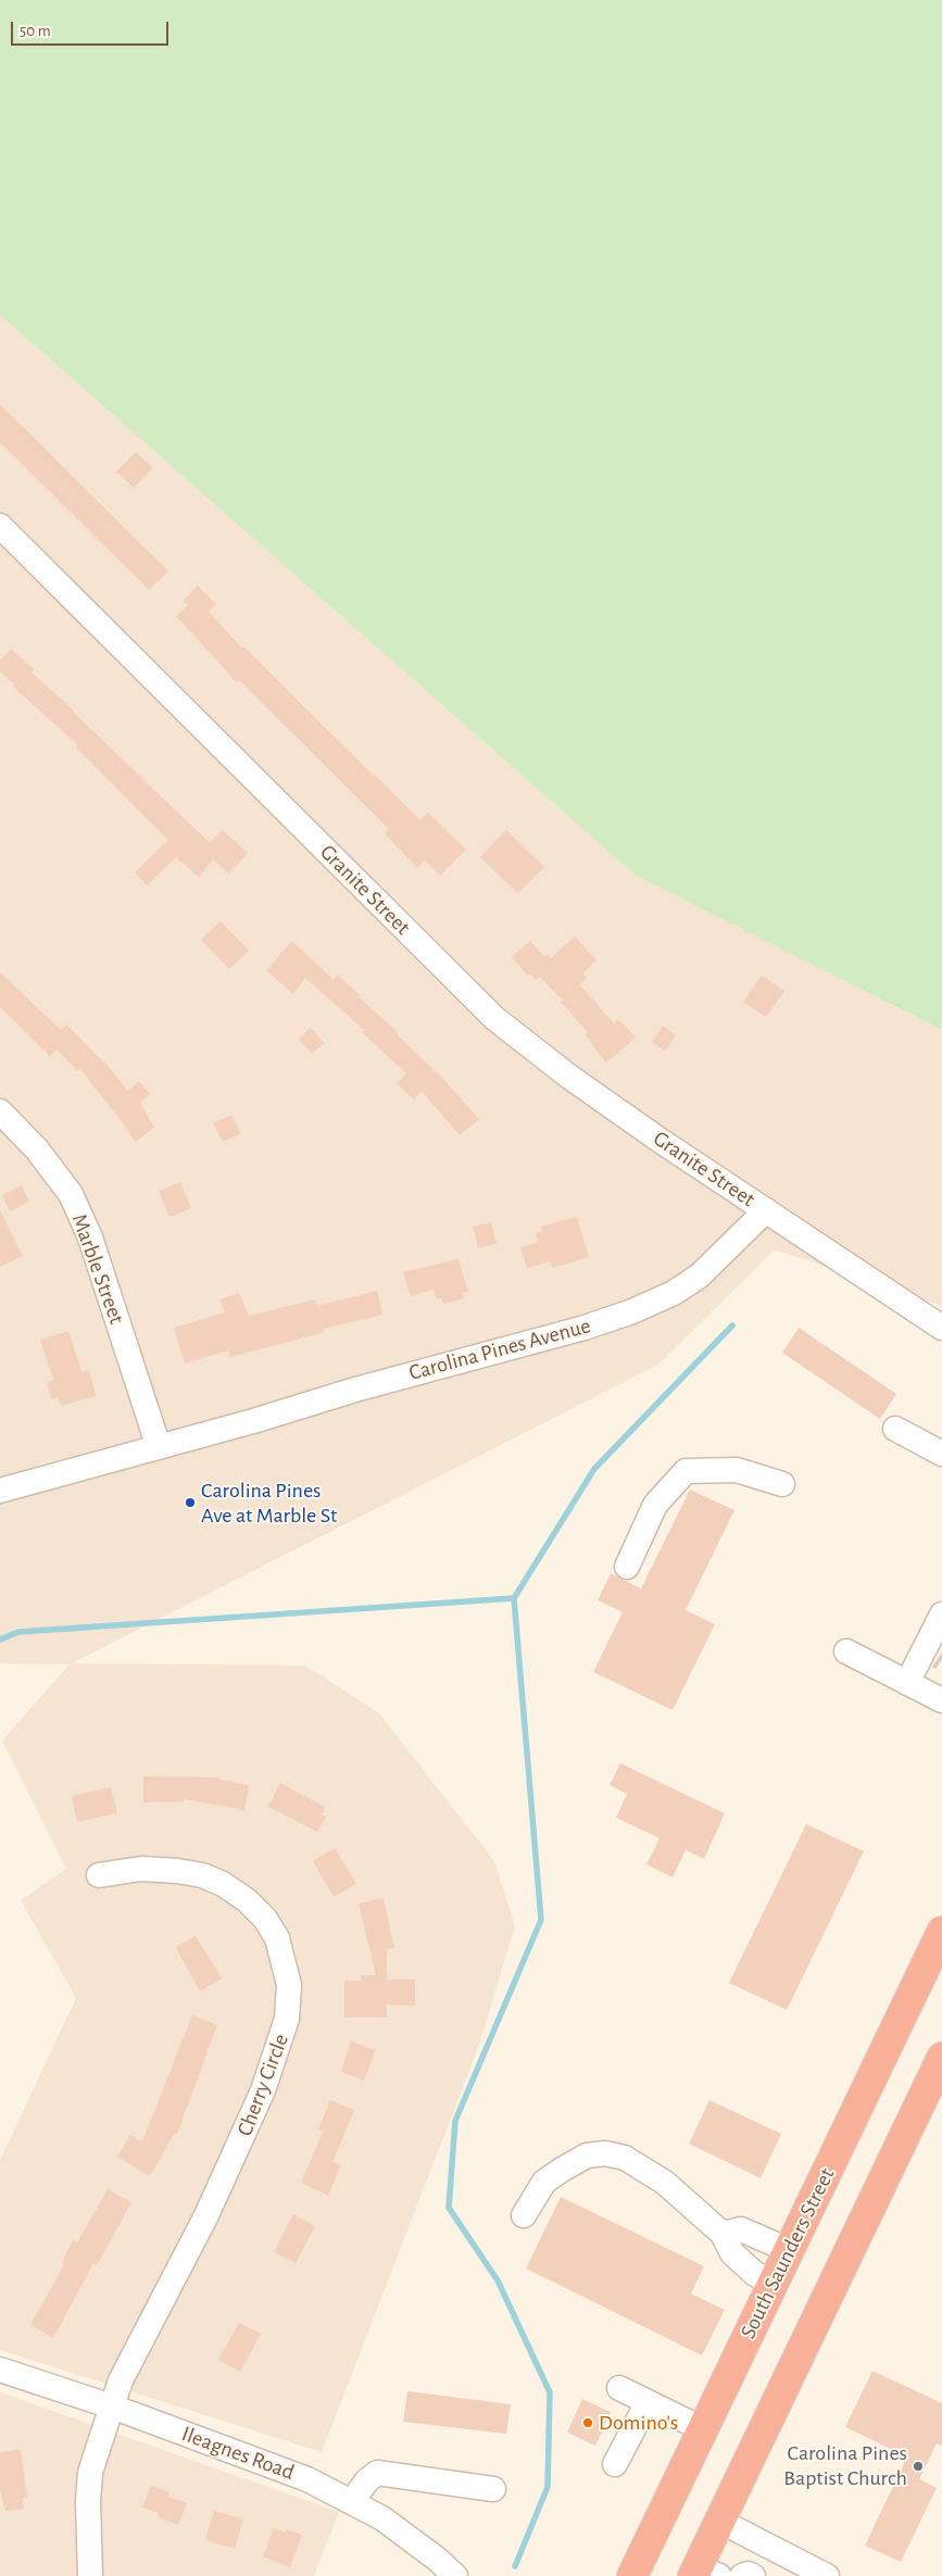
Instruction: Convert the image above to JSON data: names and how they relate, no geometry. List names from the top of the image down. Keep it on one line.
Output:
{"streets":{"highway":["South Saunders Street"],"street":["Granite Street","Marble Street","Carolina Pines Avenue","Cherry Circle","Ileagnes Road"]},"crossings":[["Granite Street","Carolina Pines Avenue"],["Marble Street","Carolina Pines Avenue"],["Cherry Circle","Ileagnes Road"]],"places":["Carolina Pines Ave at Marble St","Domino's","Carolina Pines Baptist Church"],"scale_bar":"50 m"}
